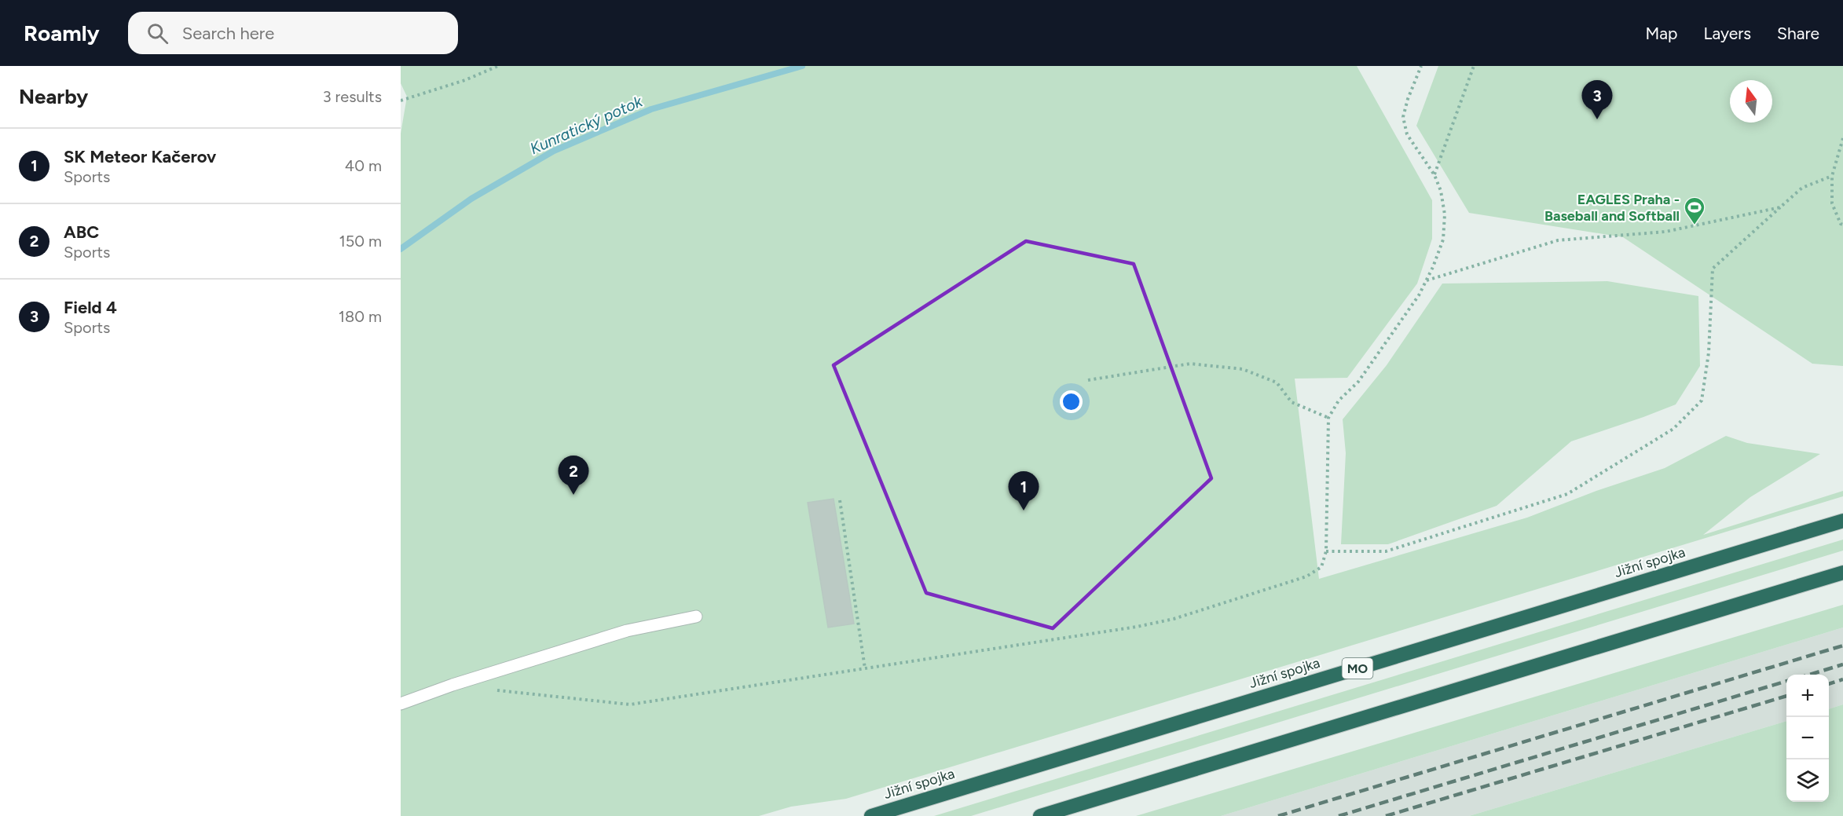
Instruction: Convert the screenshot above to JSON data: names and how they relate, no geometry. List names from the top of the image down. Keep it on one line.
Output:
{"streets":{"highway":["Jižní spojka","MO"]},"water":["Kunratický potok"],"places":{"sports":["EAGLES Praha - Baseball and Softball"]},"north":"top","page":{"header":"Roamly","search":"Search here","nav":["Map","Layers","Share"],"heading":["Nearby","3 results"],"pins":["3","2","1"],"list":[{"mark":"1","name":"SK Meteor Kačerov","note":"Sports","value":"40 m"},{"mark":"2","name":"ABC","note":"Sports","value":"150 m"},{"mark":"3","name":"Field 4","note":"Sports","value":"180 m"}],"map_buttons":["+","−"]}}
